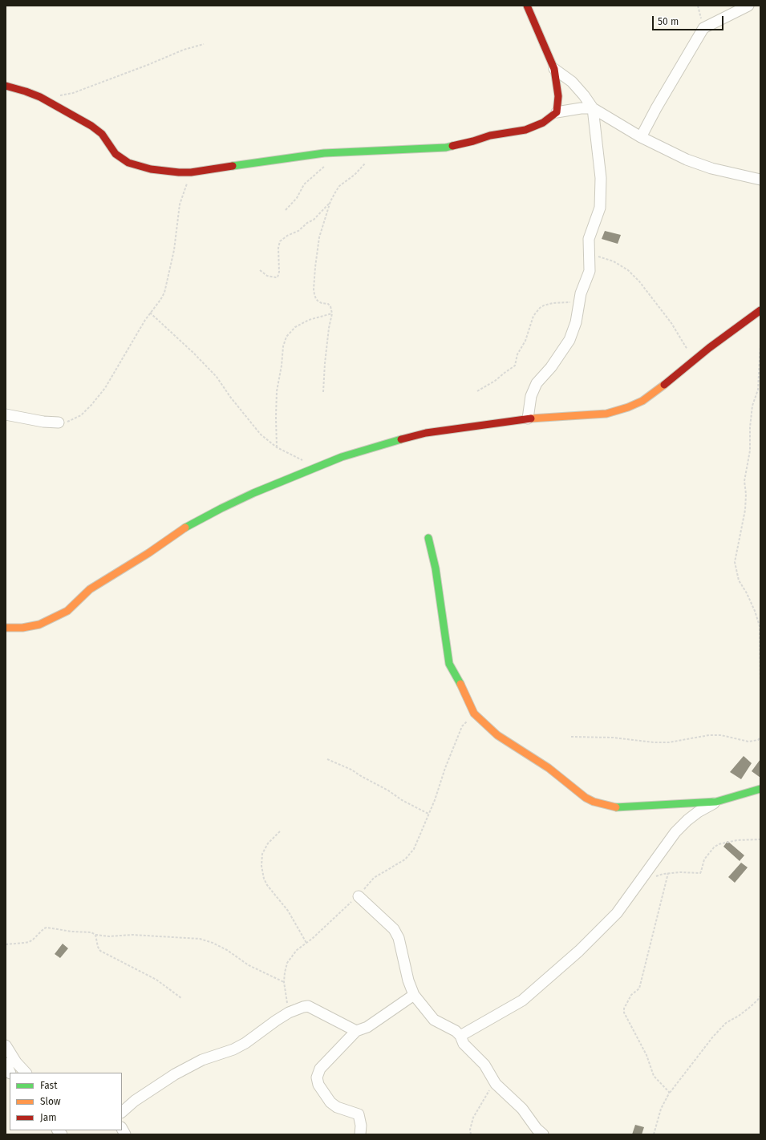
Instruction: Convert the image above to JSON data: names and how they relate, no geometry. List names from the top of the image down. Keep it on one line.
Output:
{"legend":["Fast","Slow","Jam"],"scale_bar":"50 m"}
